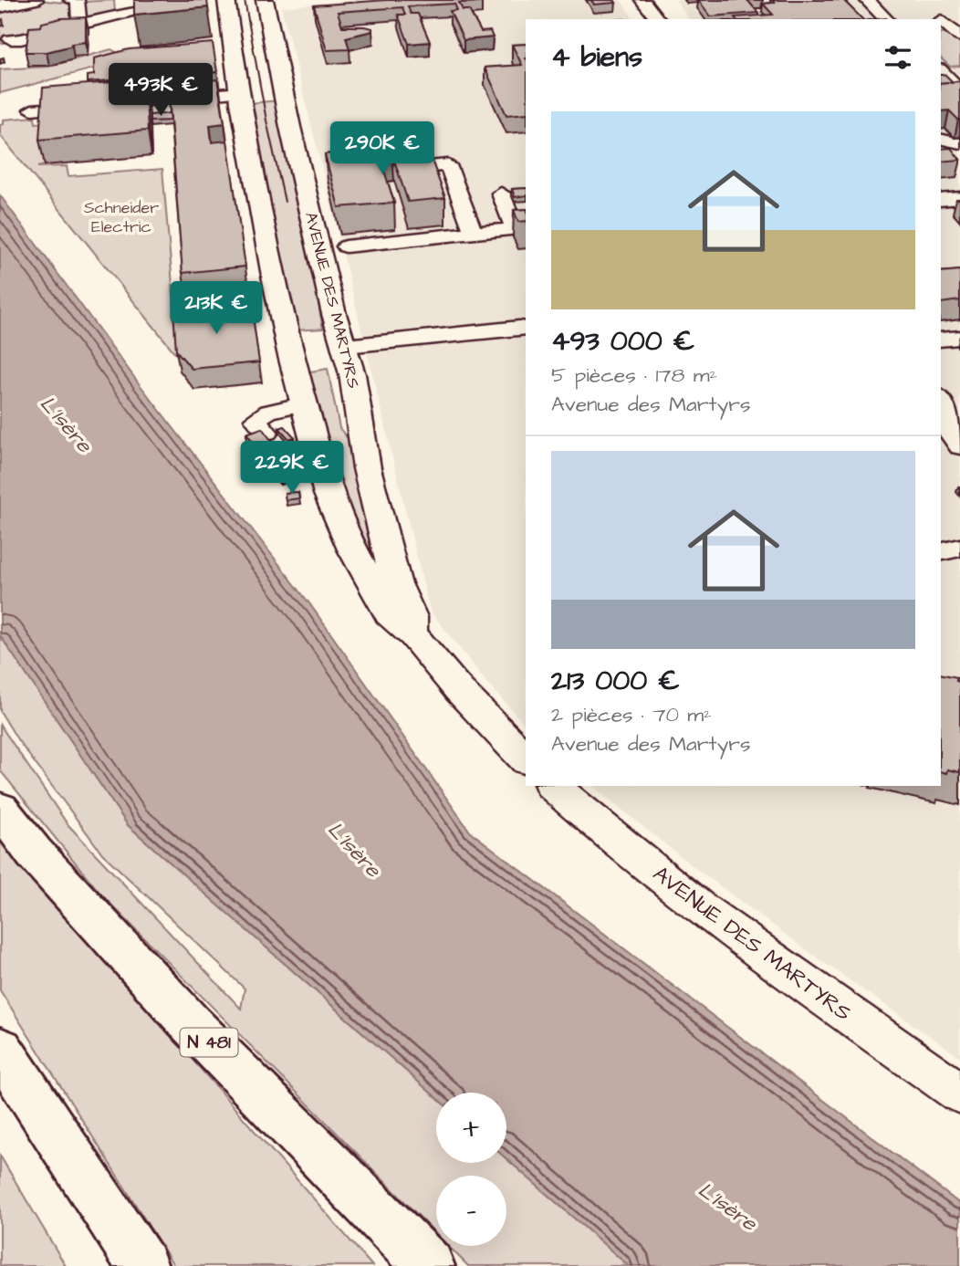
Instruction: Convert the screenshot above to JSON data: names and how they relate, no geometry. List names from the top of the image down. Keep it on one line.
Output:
{"streets":{"highway":["N 481"],"main road":["AVENUE DES MARTYRS"]},"water":["L'Isère"],"parks":["Schneider Electric"],"page":{"heading":"4 biens","price":["493K €","290K €","213K €","229K €"],"list":[{"name":"493 000 €","note":"5 pièces · 178 m² · Avenue des Martyrs"},{"name":"213 000 €","note":"2 pièces · 70 m² · Avenue des Martyrs"}],"map_buttons":["+","−"]}}
